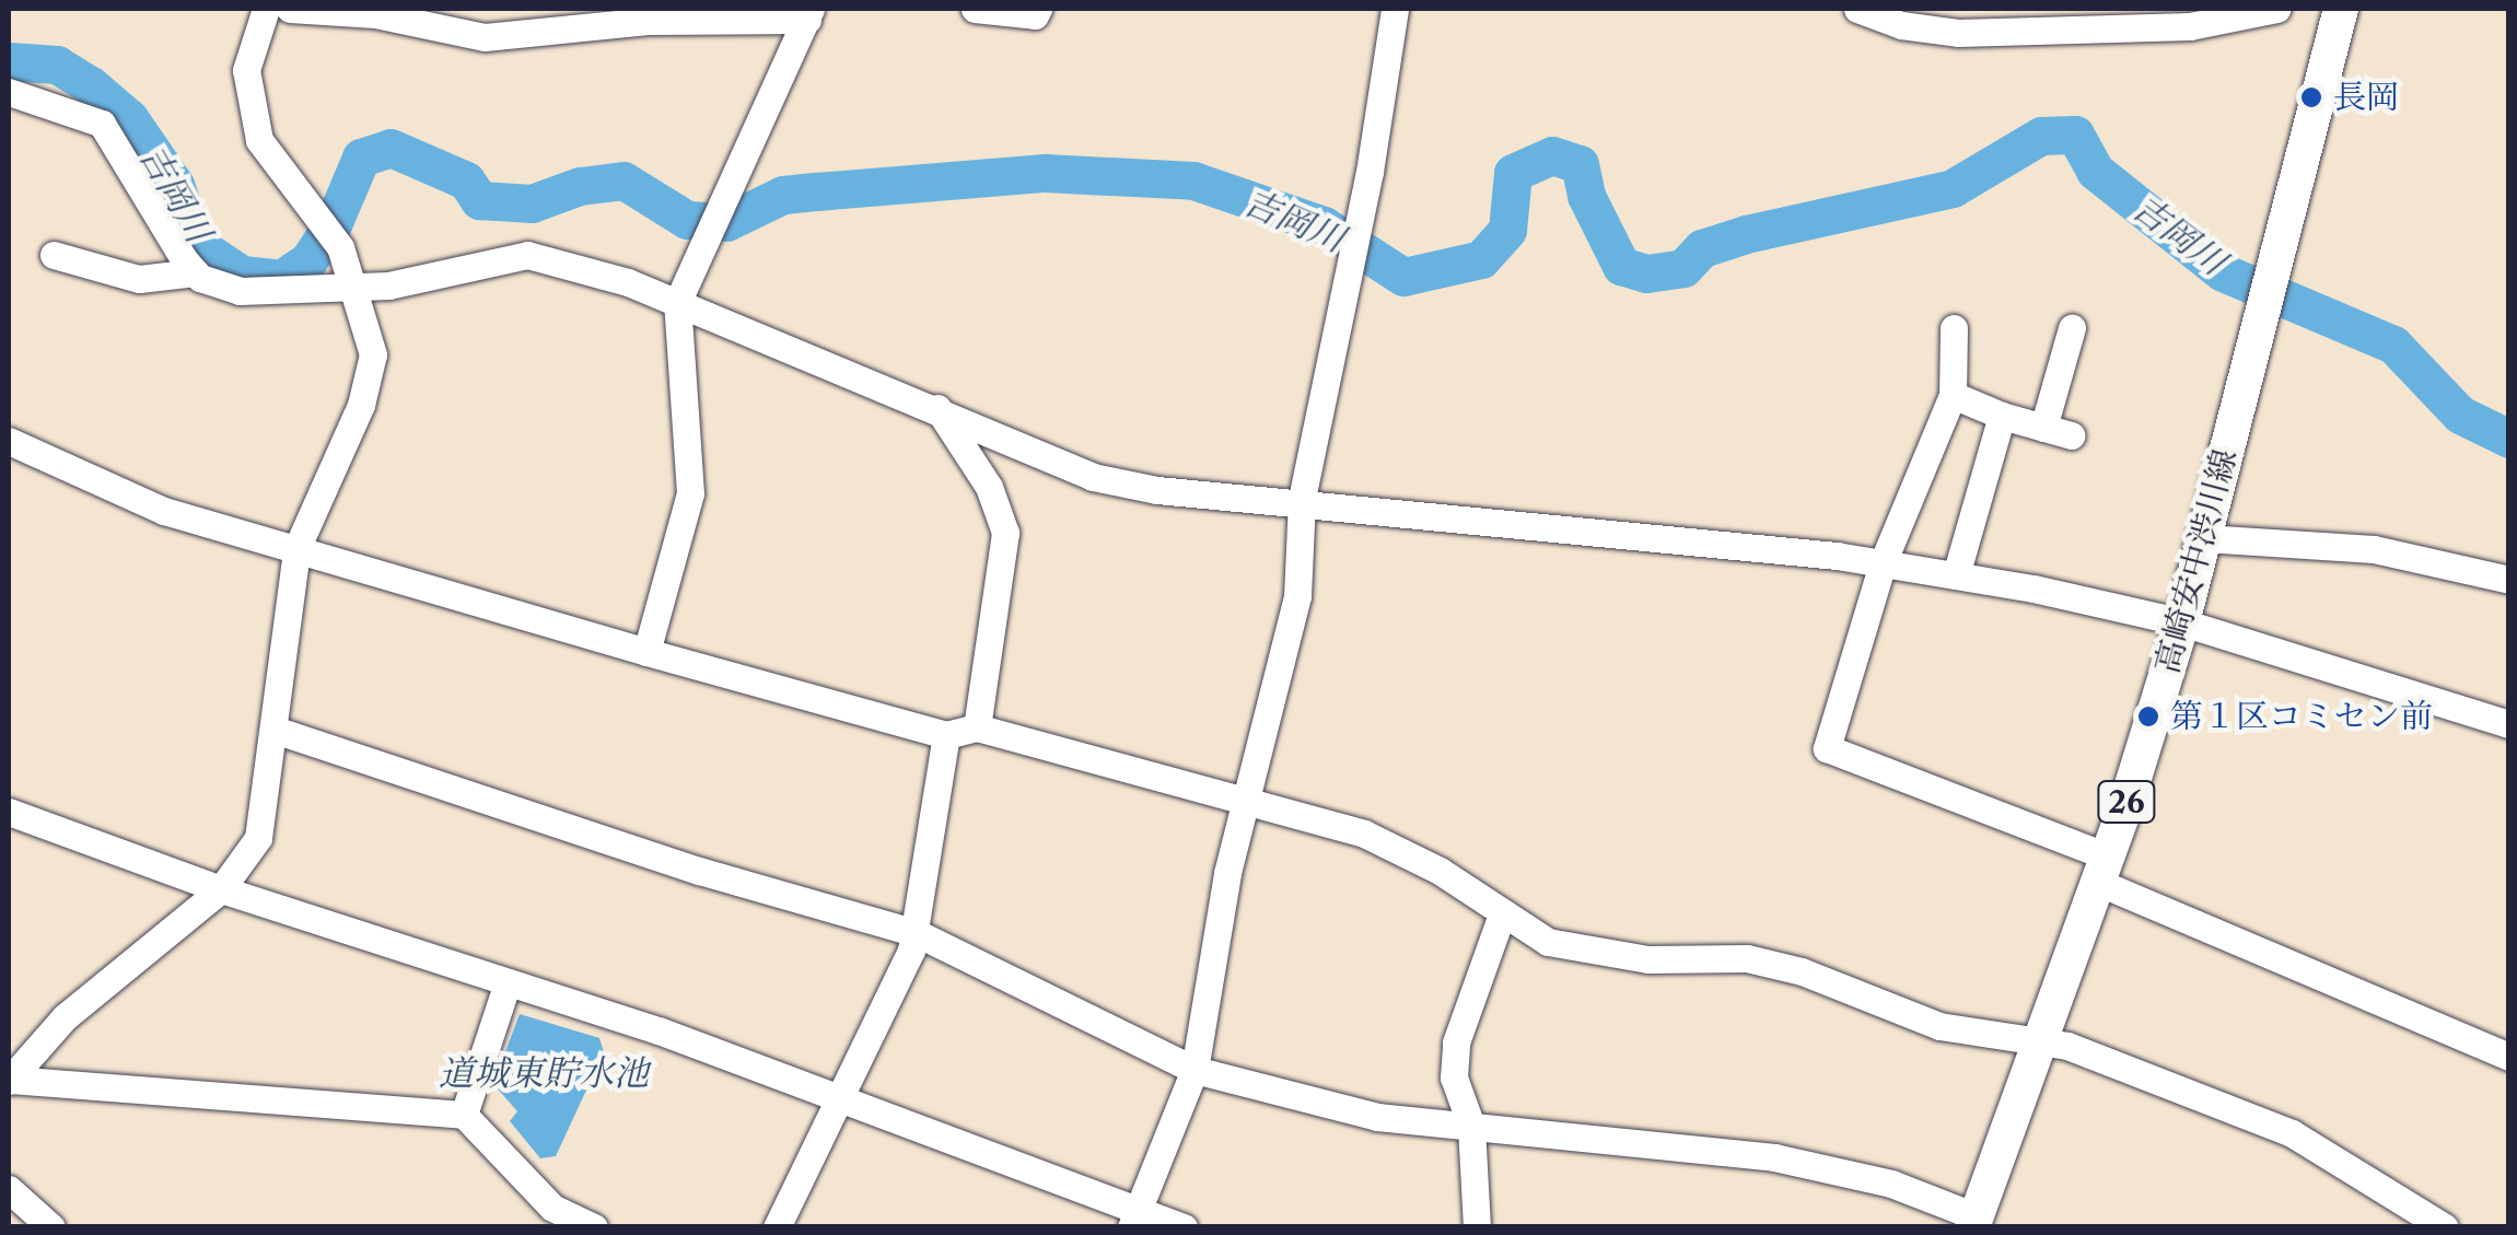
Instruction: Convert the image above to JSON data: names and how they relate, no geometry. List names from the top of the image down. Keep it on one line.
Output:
{"streets":{"main road":["高崎安中渋川線","26"]},"water":["吉岡川","道城東貯水池"],"places":["長岡","第１区コミセン前"]}
